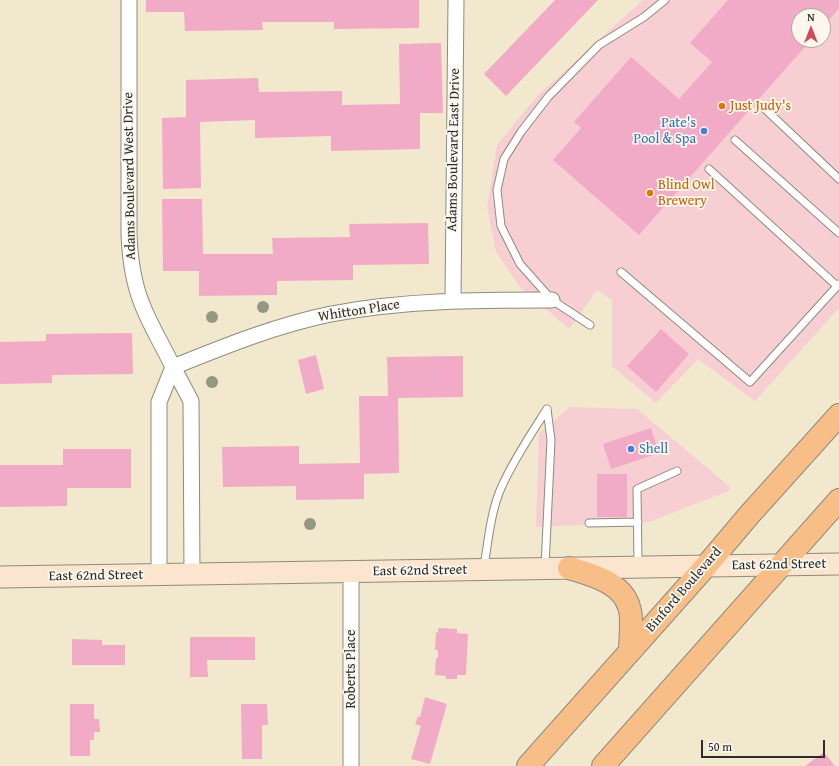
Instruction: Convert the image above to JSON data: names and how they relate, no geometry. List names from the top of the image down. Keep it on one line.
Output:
{"streets":{"main road":["Binford Boulevard"],"street":["Adams Boulevard East Drive","Adams Boulevard West Drive","Whitton Place","East 62nd Street","Roberts Place"]},"crossings":[["Adams Boulevard East Drive","Whitton Place"],["Adams Boulevard West Drive","Whitton Place"],["Adams Boulevard West Drive","East 62nd Street"],["East 62nd Street","Binford Boulevard"],["East 62nd Street","Roberts Place"]],"places":["Just Judy's","Pate's Pool & Spa","Blind Owl Brewery","Shell"],"scale_bar":"50 m","north":"top"}
